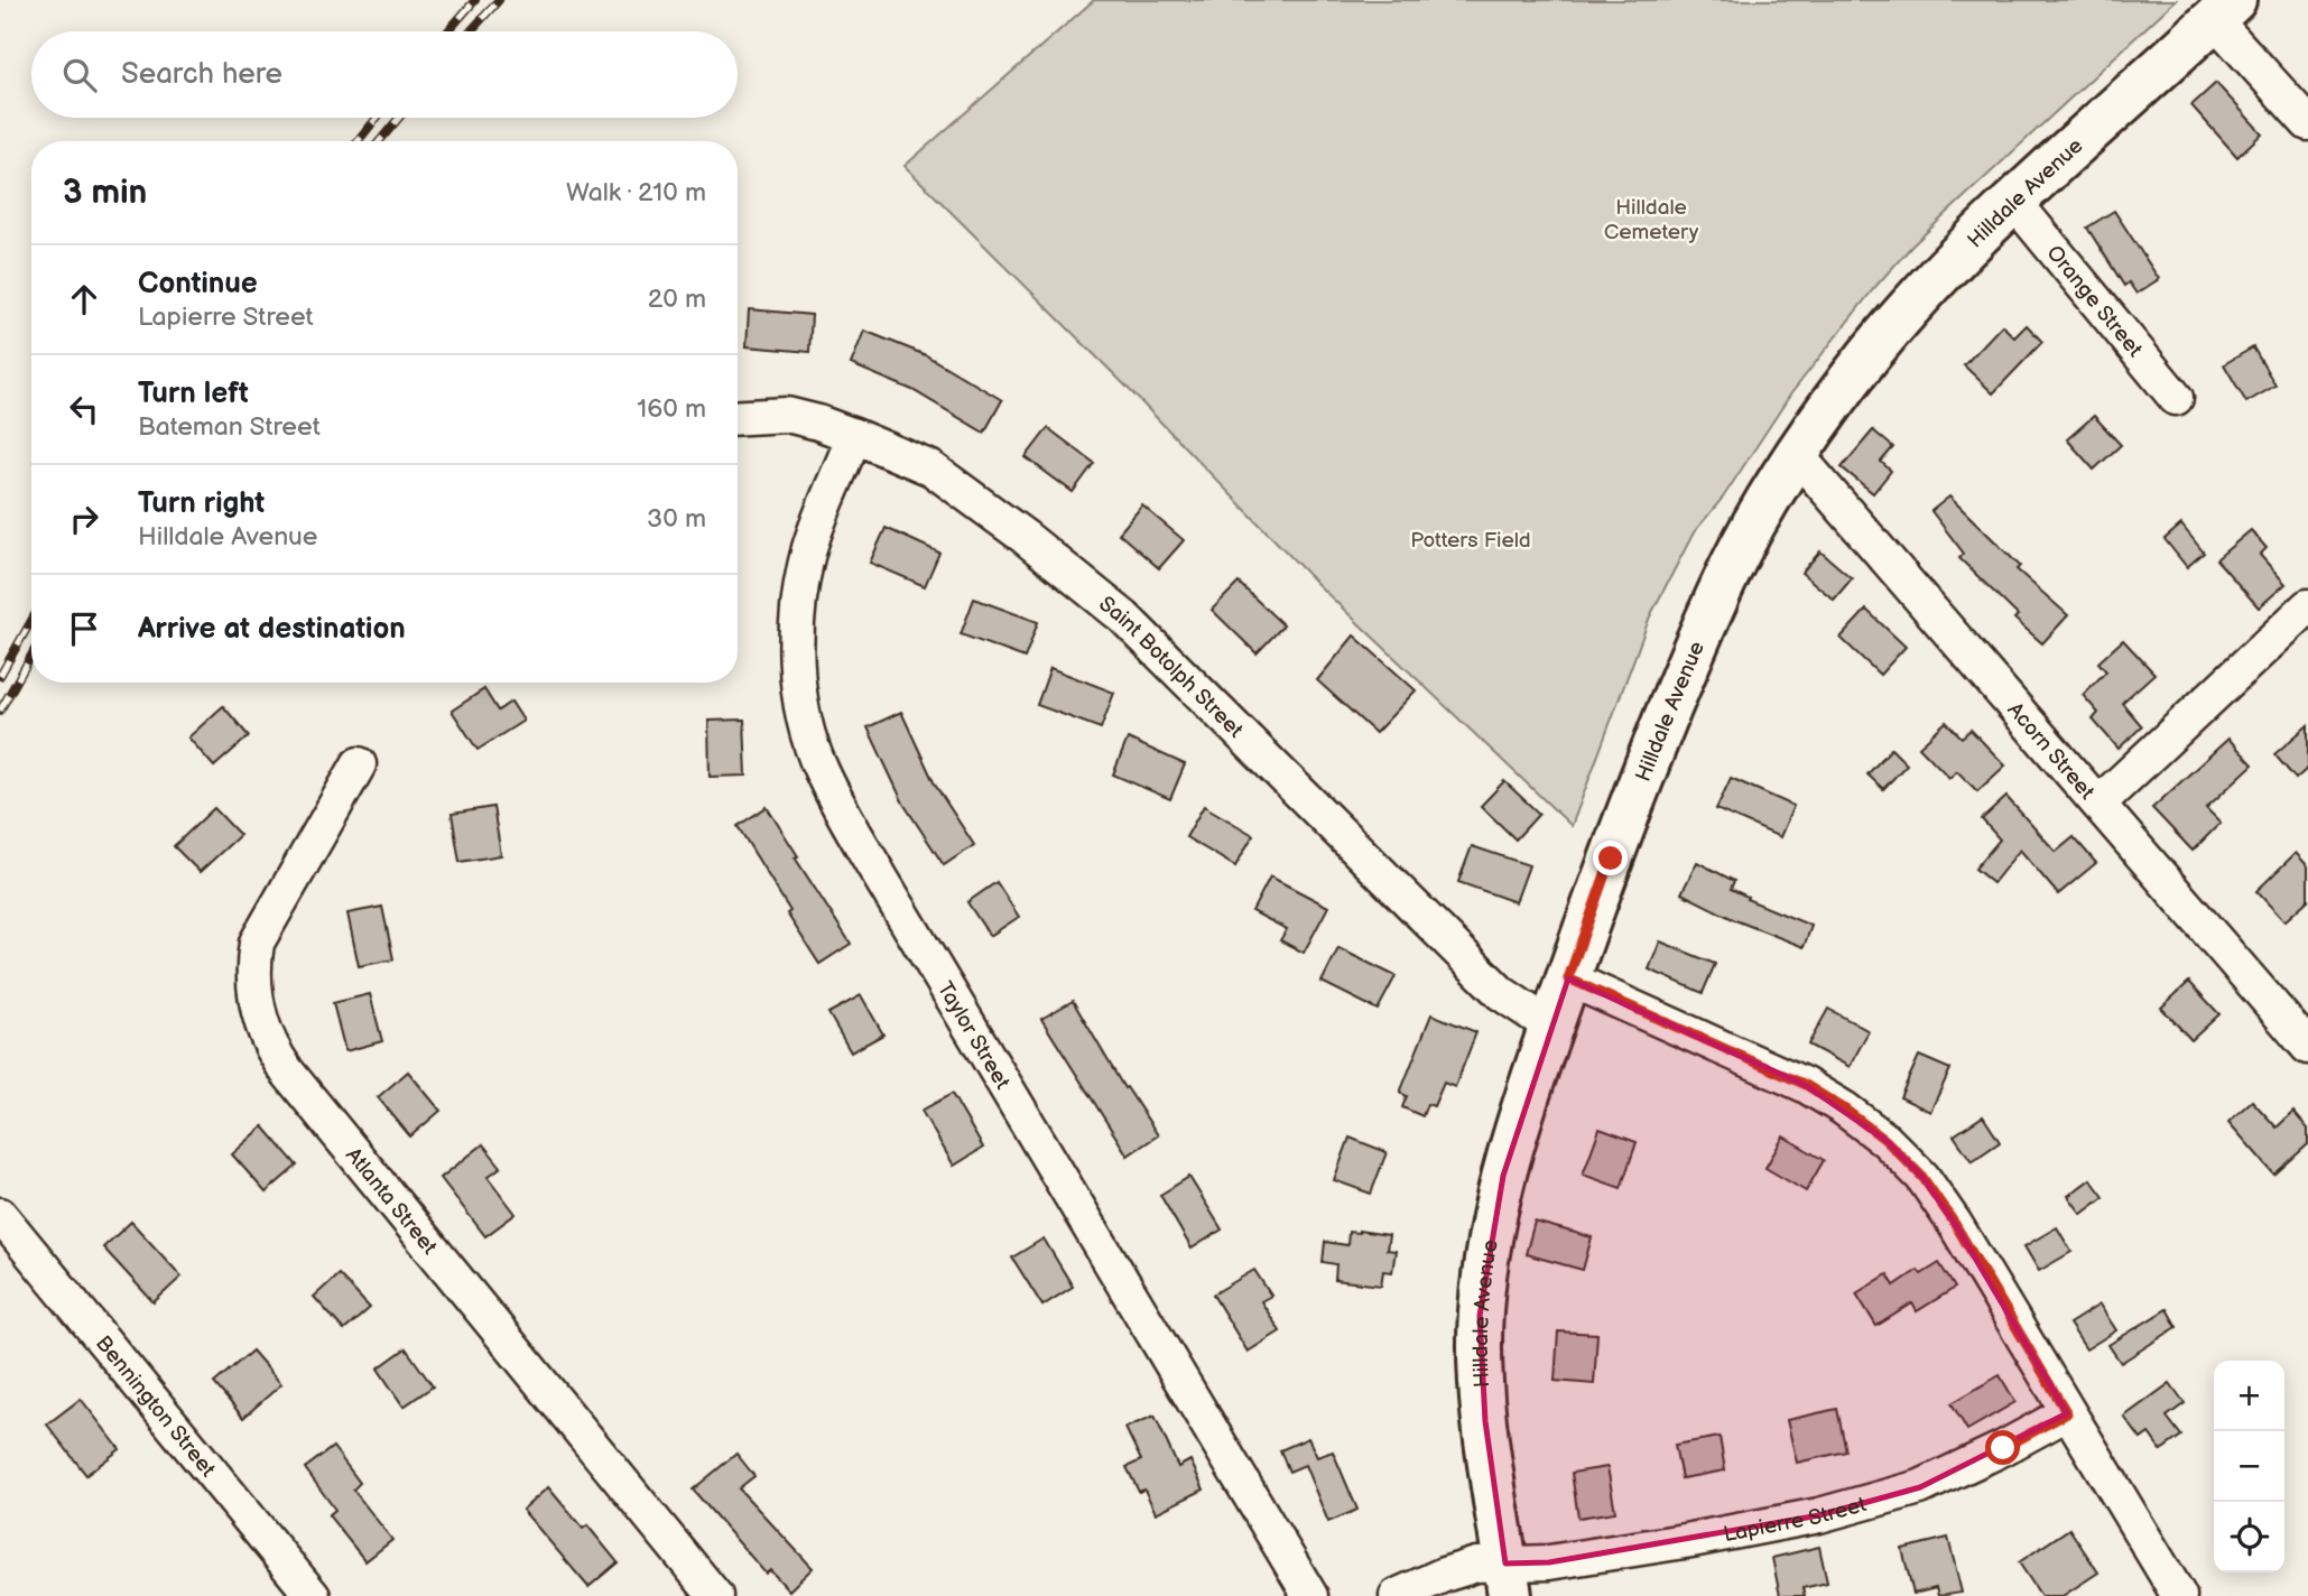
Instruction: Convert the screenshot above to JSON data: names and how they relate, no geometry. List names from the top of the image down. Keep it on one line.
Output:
{"streets":{"main road":["Hilldale Avenue"],"street":["Orange Street","Saint Botolph Street","Acorn Street","Taylor Street","Atlanta Street","Bennington Street","Lapierre Street"]},"crossings":[["Hilldale Avenue","Orange Street"],["Hilldale Avenue","Saint Botolph Street"],["Hilldale Avenue","Acorn Street"],["Hilldale Avenue","Lapierre Street"],["Saint Botolph Street","Taylor Street"]],"parks":["Hilldale Cemetery","Potters Field"],"page":{"search":"Search here","heading":["3 min","Walk · 210 m"],"list":[["Continue","Lapierre Street","20 m"],["Turn left","Bateman Street","160 m"],["Turn right","Hilldale Avenue","30 m"],"Arrive at destination"],"map_buttons":["+","−"]}}
